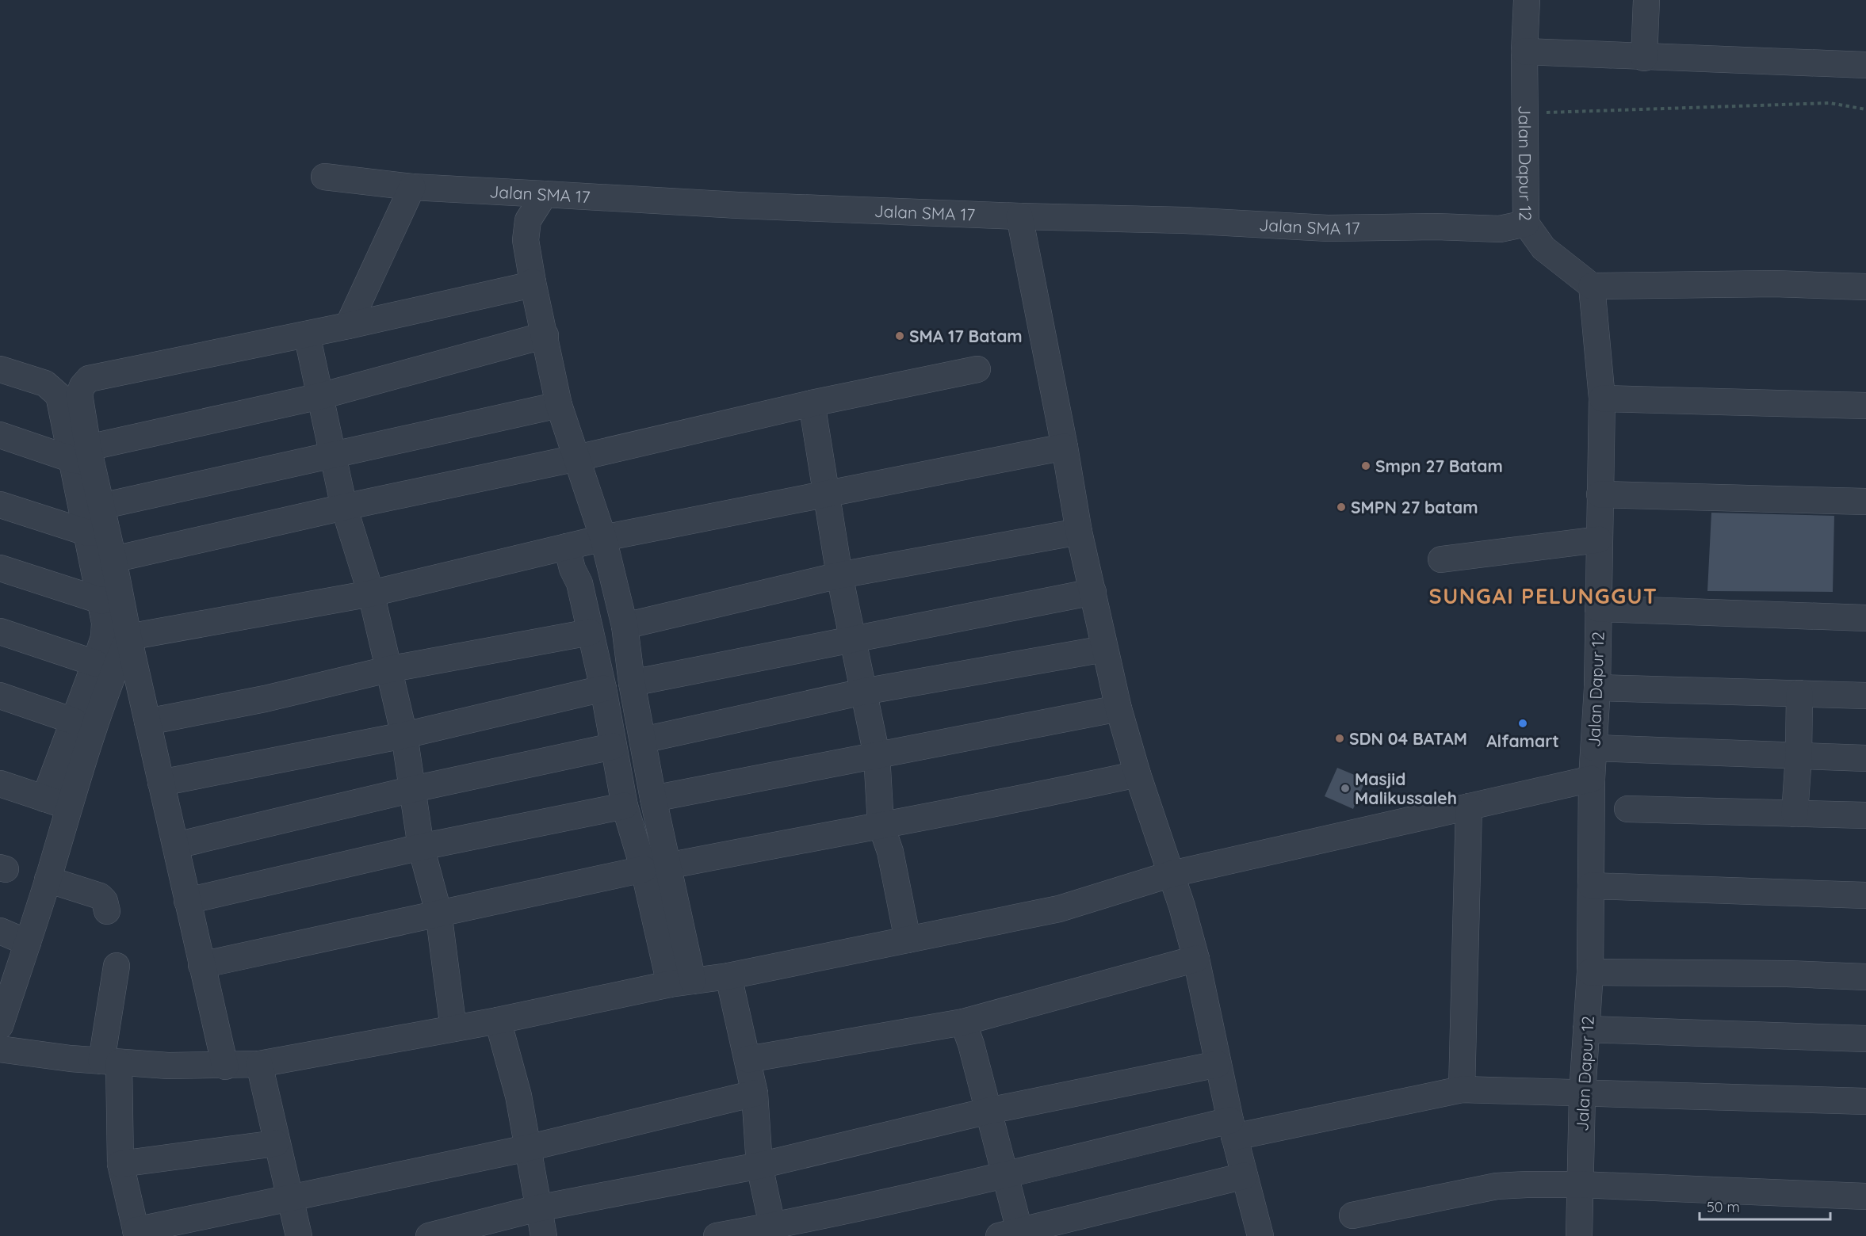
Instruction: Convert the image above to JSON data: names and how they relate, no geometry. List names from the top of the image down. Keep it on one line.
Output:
{"streets":{"street":["Jalan Dapur 12","Jalan SMA 17"]},"crossings":[["Jalan Dapur 12","Jalan SMA 17"]],"districts":["SUNGAI PELUNGGUT"],"places":["SMA 17 Batam","Smpn 27 Batam","SMPN 27 batam","Alfamart","SDN 04 BATAM","Masjid Malikussaleh"],"scale_bar":"50 m"}
